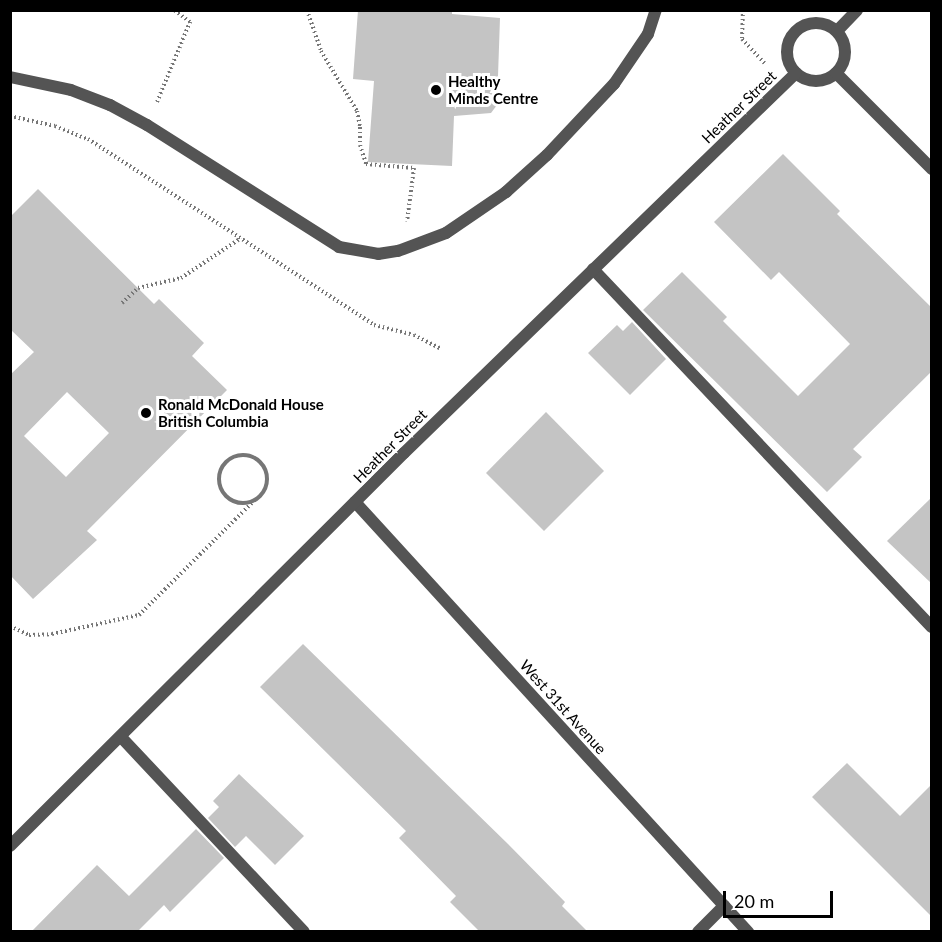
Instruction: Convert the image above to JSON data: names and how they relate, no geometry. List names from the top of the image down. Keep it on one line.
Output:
{"streets":{"street":["Heather Street","West 31st Avenue"]},"crossings":[["Heather Street","West 31st Avenue"]],"places":["Healthy Minds Centre","Ronald McDonald House British Columbia"],"scale_bar":"20 m"}
